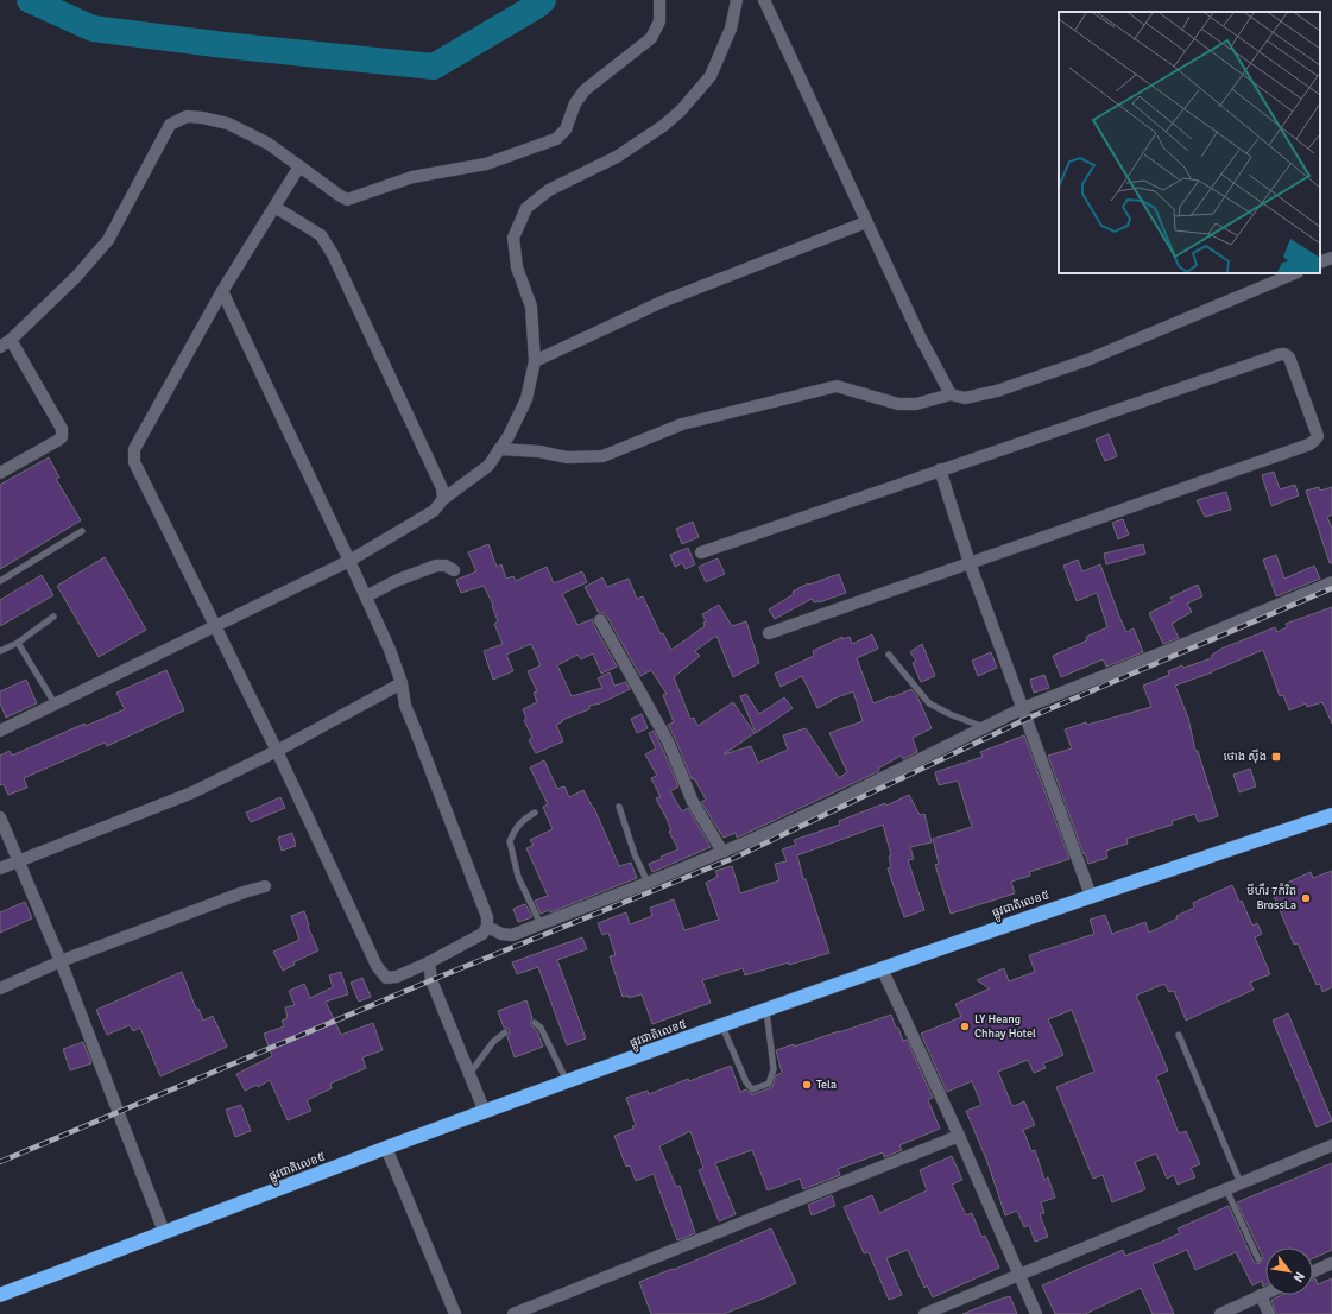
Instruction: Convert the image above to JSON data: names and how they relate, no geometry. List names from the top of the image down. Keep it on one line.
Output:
{"streets":{"highway":["ផ្លូវជាតិលេខ៥"]},"places":{"transit":["ថោង ស៊ីង"],"other":["មីហឹរ 7កំរិត BrossLa","LY Heang Chhay Hotel","Tela"]},"north":"bottom right"}
